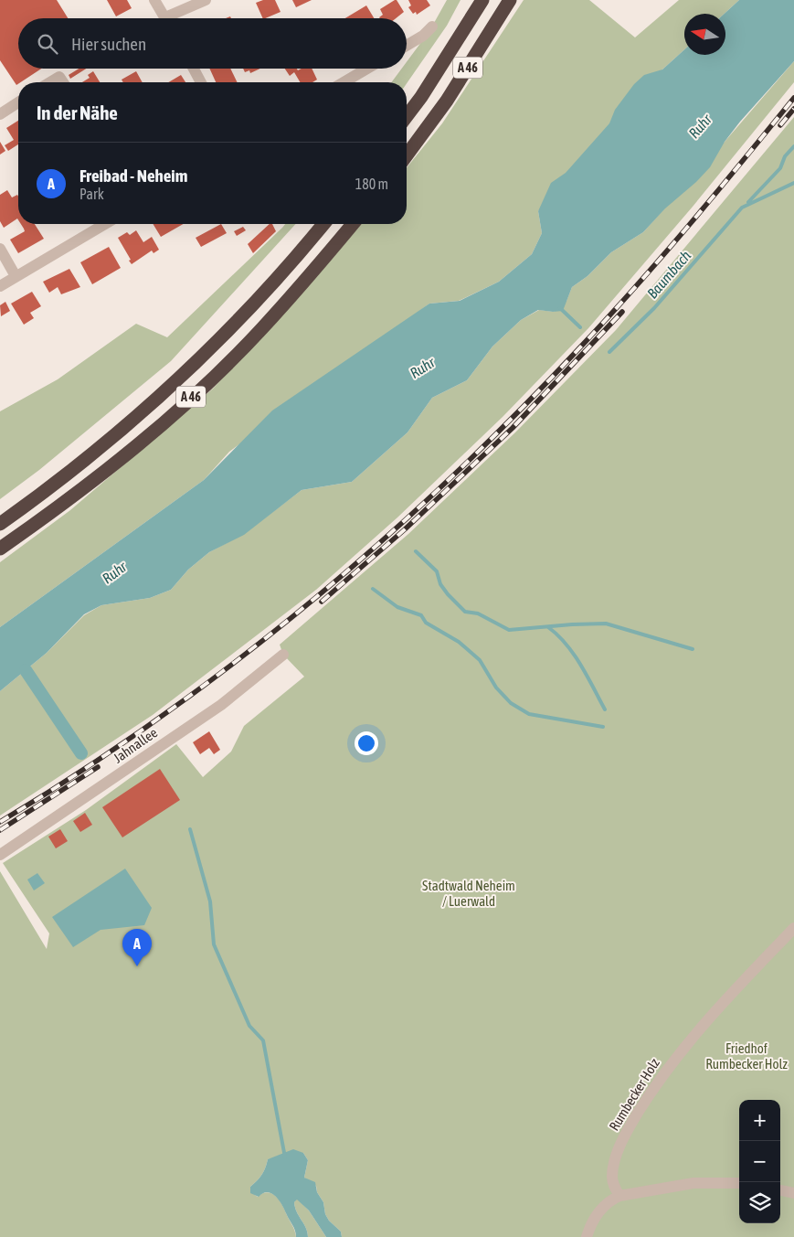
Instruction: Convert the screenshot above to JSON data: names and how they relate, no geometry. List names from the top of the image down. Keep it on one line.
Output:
{"streets":{"highway":["A 46"],"street":["Jahnallee","Rumbecker Holz"]},"water":["Ruhr","Baumbach"],"parks":["Stadtwald Neheim / Luerwald","Friedhof Rumbecker Holz"],"north":"left","page":{"search":"Hier suchen","heading":"In der Nähe","list":[{"mark":"A","name":"Freibad - Neheim","note":"Park","value":"180 m"}],"pins":"A","map_buttons":["+","−"]}}
